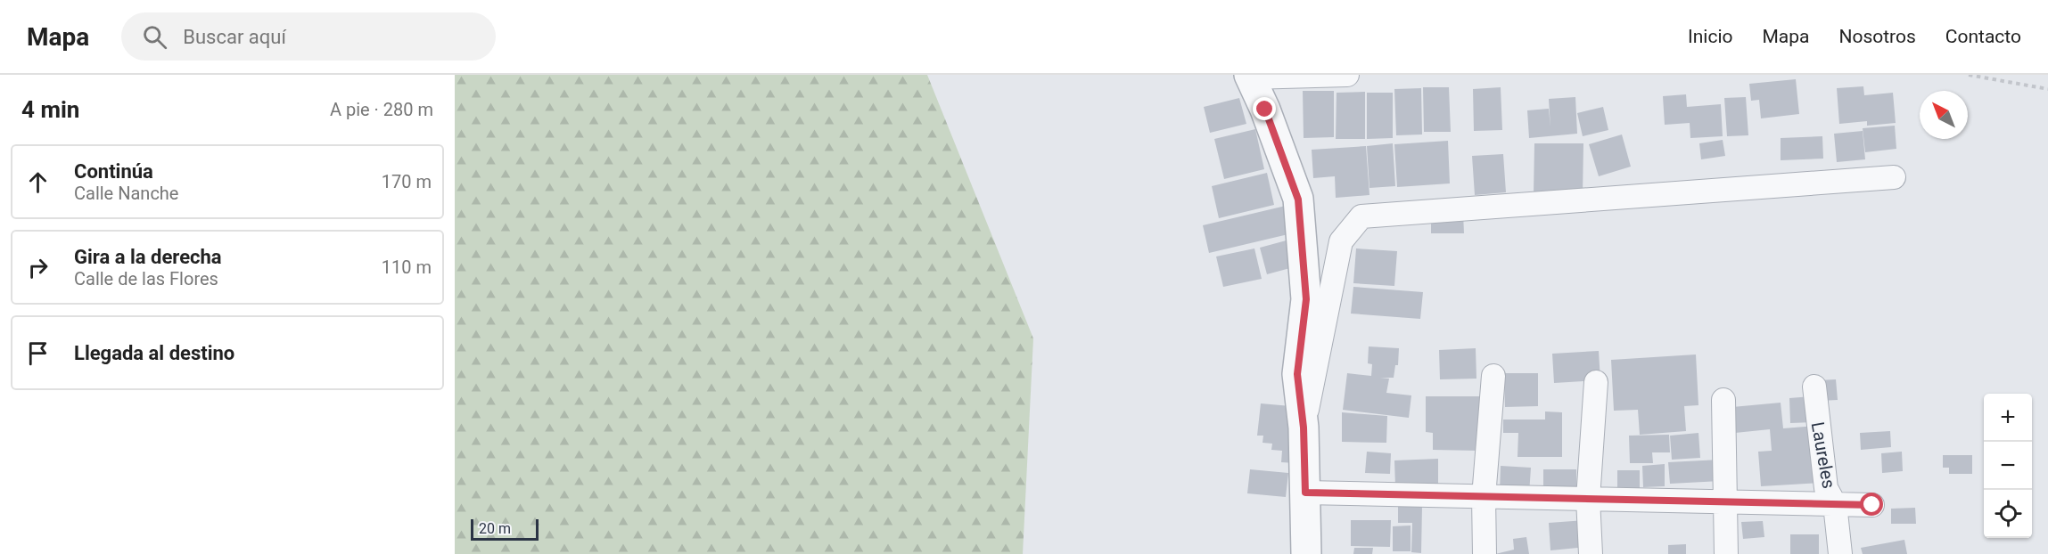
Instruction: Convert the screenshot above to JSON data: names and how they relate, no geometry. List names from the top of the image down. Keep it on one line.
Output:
{"streets":{"street":["Laureles"]},"scale_bar":"20 m","north":"top left","page":{"header":"Mapa","search":"Buscar aquí","nav":["Inicio","Mapa","Nosotros","Contacto"],"heading":["4 min","A pie · 280 m"],"list":[["Continúa","Calle Nanche","170 m"],["Gira a la derecha","Calle de las Flores","110 m"],"Llegada al destino"],"map_buttons":["+","−"],"scale":"20 m"}}
